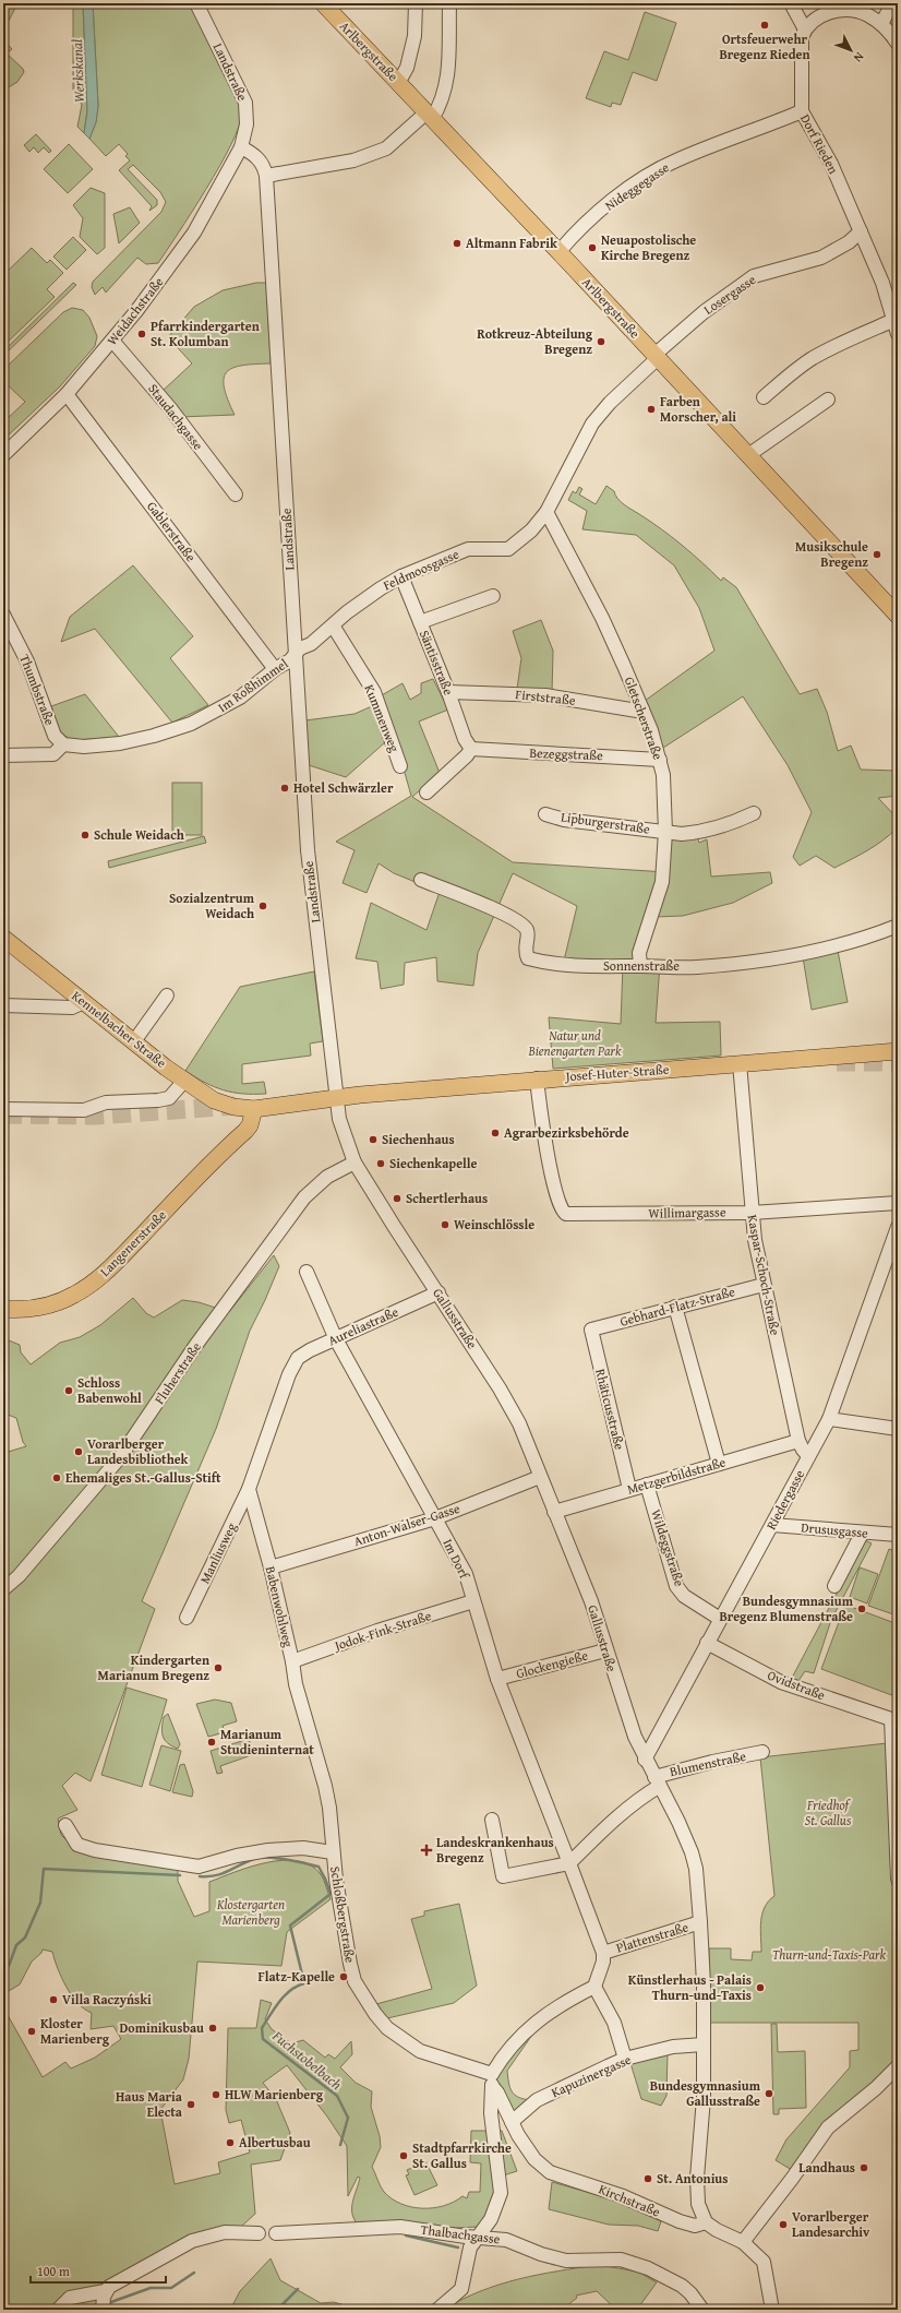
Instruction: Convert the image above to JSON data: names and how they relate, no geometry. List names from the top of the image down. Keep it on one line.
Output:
{"streets":{"main road":["Arlbergstraße","Kennelbacher Straße","Josef-Huter-Straße","Langenerstraße"],"street":["Landstraße","Dorf Rieden","Nideggegasse","Losergasse","Weidachstraße","Staudachgasse","Gablerstraße","Feldmoosgasse","Säntisstraße","Im Roßhimmel","Thumbstraße","Firststraße","Kummenweg","Gletscherstraße","Bezeggstraße","Lipburgerstraße","Sonnenstraße","Willimargasse","Kaspar-Schoch-Straße","Gebhard-Flatz-Straße","Gallusstraße","Aureliastraße","Fluherstraße","Rhäticusstraße","Metzgerbildstraße","Riedergasse","Anton-Walser-Gasse","Drususgasse","Wildeggstraße","Manliusweg","Im Dorf","Babenwohlweg","Jodok-Fink-Straße","Glockengieße","Ovidstraße","Blumenstraße","Schloßbergstraße","Plattenstraße","Kapuzinergasse","Kirchstraße","Thalbachgasse"]},"crossings":[["Arlbergstraße","Nideggegasse"],["Arlbergstraße","Losergasse"],["Arlbergstraße","Feldmoosgasse"],["Landstraße","Weidachstraße"],["Landstraße","Feldmoosgasse"],["Landstraße","Im Roßhimmel"],["Landstraße","Josef-Huter-Straße"],["Landstraße","Gallusstraße"],["Dorf Rieden","Nideggegasse"],["Dorf Rieden","Losergasse"],["Losergasse","Feldmoosgasse"],["Weidachstraße","Staudachgasse"],["Weidachstraße","Gablerstraße"],["Gablerstraße","Im Roßhimmel"],["Feldmoosgasse","Säntisstraße"],["Feldmoosgasse","Im Roßhimmel"],["Feldmoosgasse","Kummenweg"],["Feldmoosgasse","Gletscherstraße"],["Säntisstraße","Firststraße"],["Säntisstraße","Bezeggstraße"],["Im Roßhimmel","Thumbstraße"],["Firststraße","Gletscherstraße"],["Gletscherstraße","Bezeggstraße"],["Gletscherstraße","Lipburgerstraße"],["Gletscherstraße","Sonnenstraße"],["Kennelbacher Straße","Josef-Huter-Straße"],["Kennelbacher Straße","Langenerstraße"],["Josef-Huter-Straße","Willimargasse"],["Josef-Huter-Straße","Langenerstraße"],["Josef-Huter-Straße","Kaspar-Schoch-Straße"],["Josef-Huter-Straße","Gallusstraße"],["Willimargasse","Kaspar-Schoch-Straße"],["Kaspar-Schoch-Straße","Gebhard-Flatz-Straße"],["Kaspar-Schoch-Straße","Metzgerbildstraße"],["Kaspar-Schoch-Straße","Riedergasse"],["Gebhard-Flatz-Straße","Rhäticusstraße"],["Gallusstraße","Aureliastraße"],["Gallusstraße","Fluherstraße"],["Gallusstraße","Metzgerbildstraße"],["Gallusstraße","Riedergasse"],["Gallusstraße","Anton-Walser-Gasse"],["Gallusstraße","Glockengieße"],["Gallusstraße","Blumenstraße"],["Gallusstraße","Plattenstraße"],["Gallusstraße","Kapuzinergasse"],["Gallusstraße","Kirchstraße"],["Aureliastraße","Manliusweg"],["Aureliastraße","Im Dorf"],["Aureliastraße","Babenwohlweg"],["Rhäticusstraße","Metzgerbildstraße"],["Metzgerbildstraße","Wildeggstraße"],["Riedergasse","Drususgasse"],["Riedergasse","Wildeggstraße"],["Riedergasse","Ovidstraße"],["Anton-Walser-Gasse","Im Dorf"],["Anton-Walser-Gasse","Babenwohlweg"],["Manliusweg","Babenwohlweg"],["Im Dorf","Jodok-Fink-Straße"],["Im Dorf","Glockengieße"],["Im Dorf","Blumenstraße"],["Im Dorf","Plattenstraße"],["Babenwohlweg","Jodok-Fink-Straße"],["Babenwohlweg","Schloßbergstraße"],["Schloßbergstraße","Kirchstraße"],["Kapuzinergasse","Kirchstraße"]],"water":["Werkskanal","Fuchstobelbach"],"parks":["Natur und Bienengarten Park","Friedhof St. Gallus","Klostergarten Marienberg","Thurn-und-Taxis-Park"],"places":{"other":["Ortsfeuerwehr Bregenz Rieden","Altmann Fabrik","Neuapostolische Kirche Bregenz","Pfarrkindergarten St. Kolumban","Rotkreuz-Abteilung Bregenz","Farben Morscher, ali","Musikschule Bregenz","Hotel Schwärzler","Schule Weidach","Sozialzentrum Weidach","Agrarbezirksbehörde","Siechenhaus","Siechenkapelle","Schertlerhaus","Weinschlössle","Schloss Babenwohl","Vorarlberger Landesbibliothek","Ehemaliges St.-Gallus-Stift","Bundesgymnasium Bregenz Blumenstraße","Kindergarten Marianum Bregenz","Marianum Studieninternat","Flatz-Kapelle","Künstlerhaus - Palais Thurn-und-Taxis","Villa Raczyński","Dominikusbau","Kloster Marienberg","Bundesgymnasium Gallusstraße","HLW Marienberg","Haus Maria Electa","Albertusbau","Stadtpfarrkirche St. Gallus","Landhaus","St. Antonius","Vorarlberger Landesarchiv"],"health":["Landeskrankenhaus Bregenz"]},"scale_bar":"100 m","north":"bottom right"}
